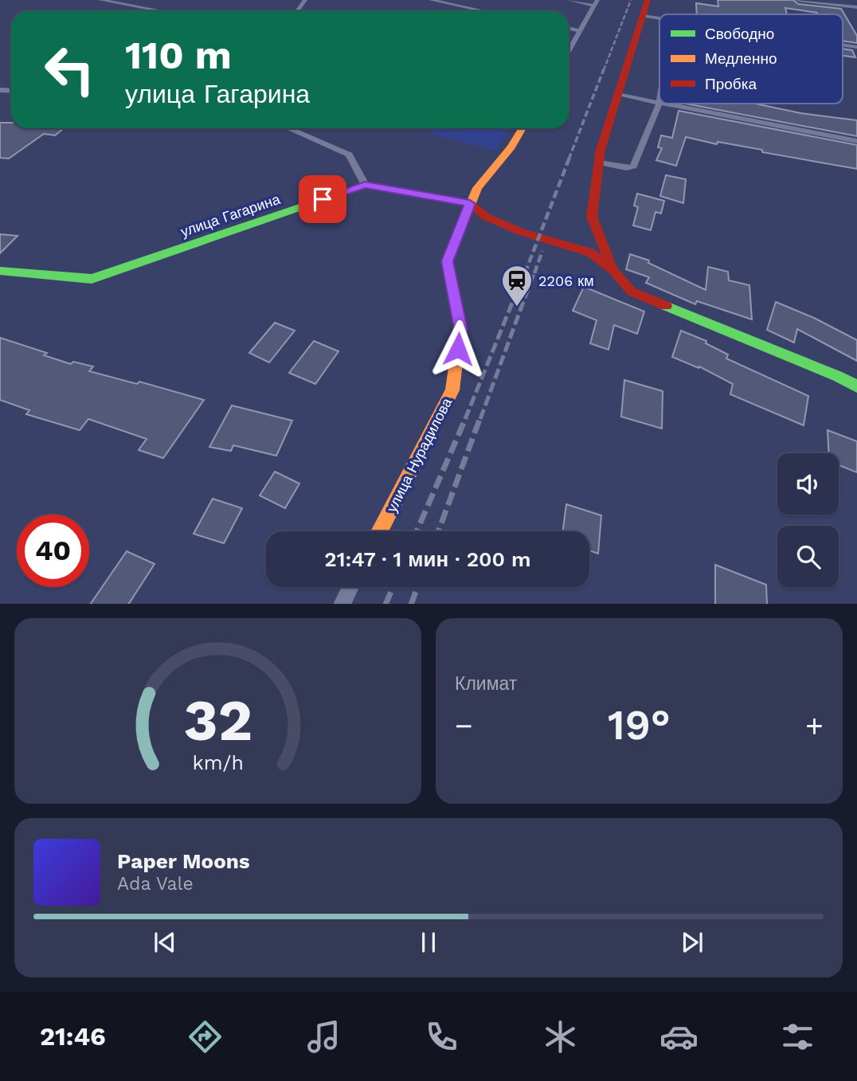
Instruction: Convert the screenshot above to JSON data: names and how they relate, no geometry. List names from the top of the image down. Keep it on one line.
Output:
{"streets":{"street":["улица Гагарина","улица Нурадилова"]},"crossings":[["улица Гагарина","улица Нурадилова"]],"places":{"station":["2206 км"]},"legend":["Свободно","Медленно","Пробка"],"page":{"turn":["110 m","улица Гагарина"],"limit":"40","trip":"21:47 · 1 мин · 200 m","tile":"Климат","heat":["−","19°","+"],"song":["Paper Moons","Ada Vale"],"tabs":"21:46","gauge":["32","km/h"]}}
